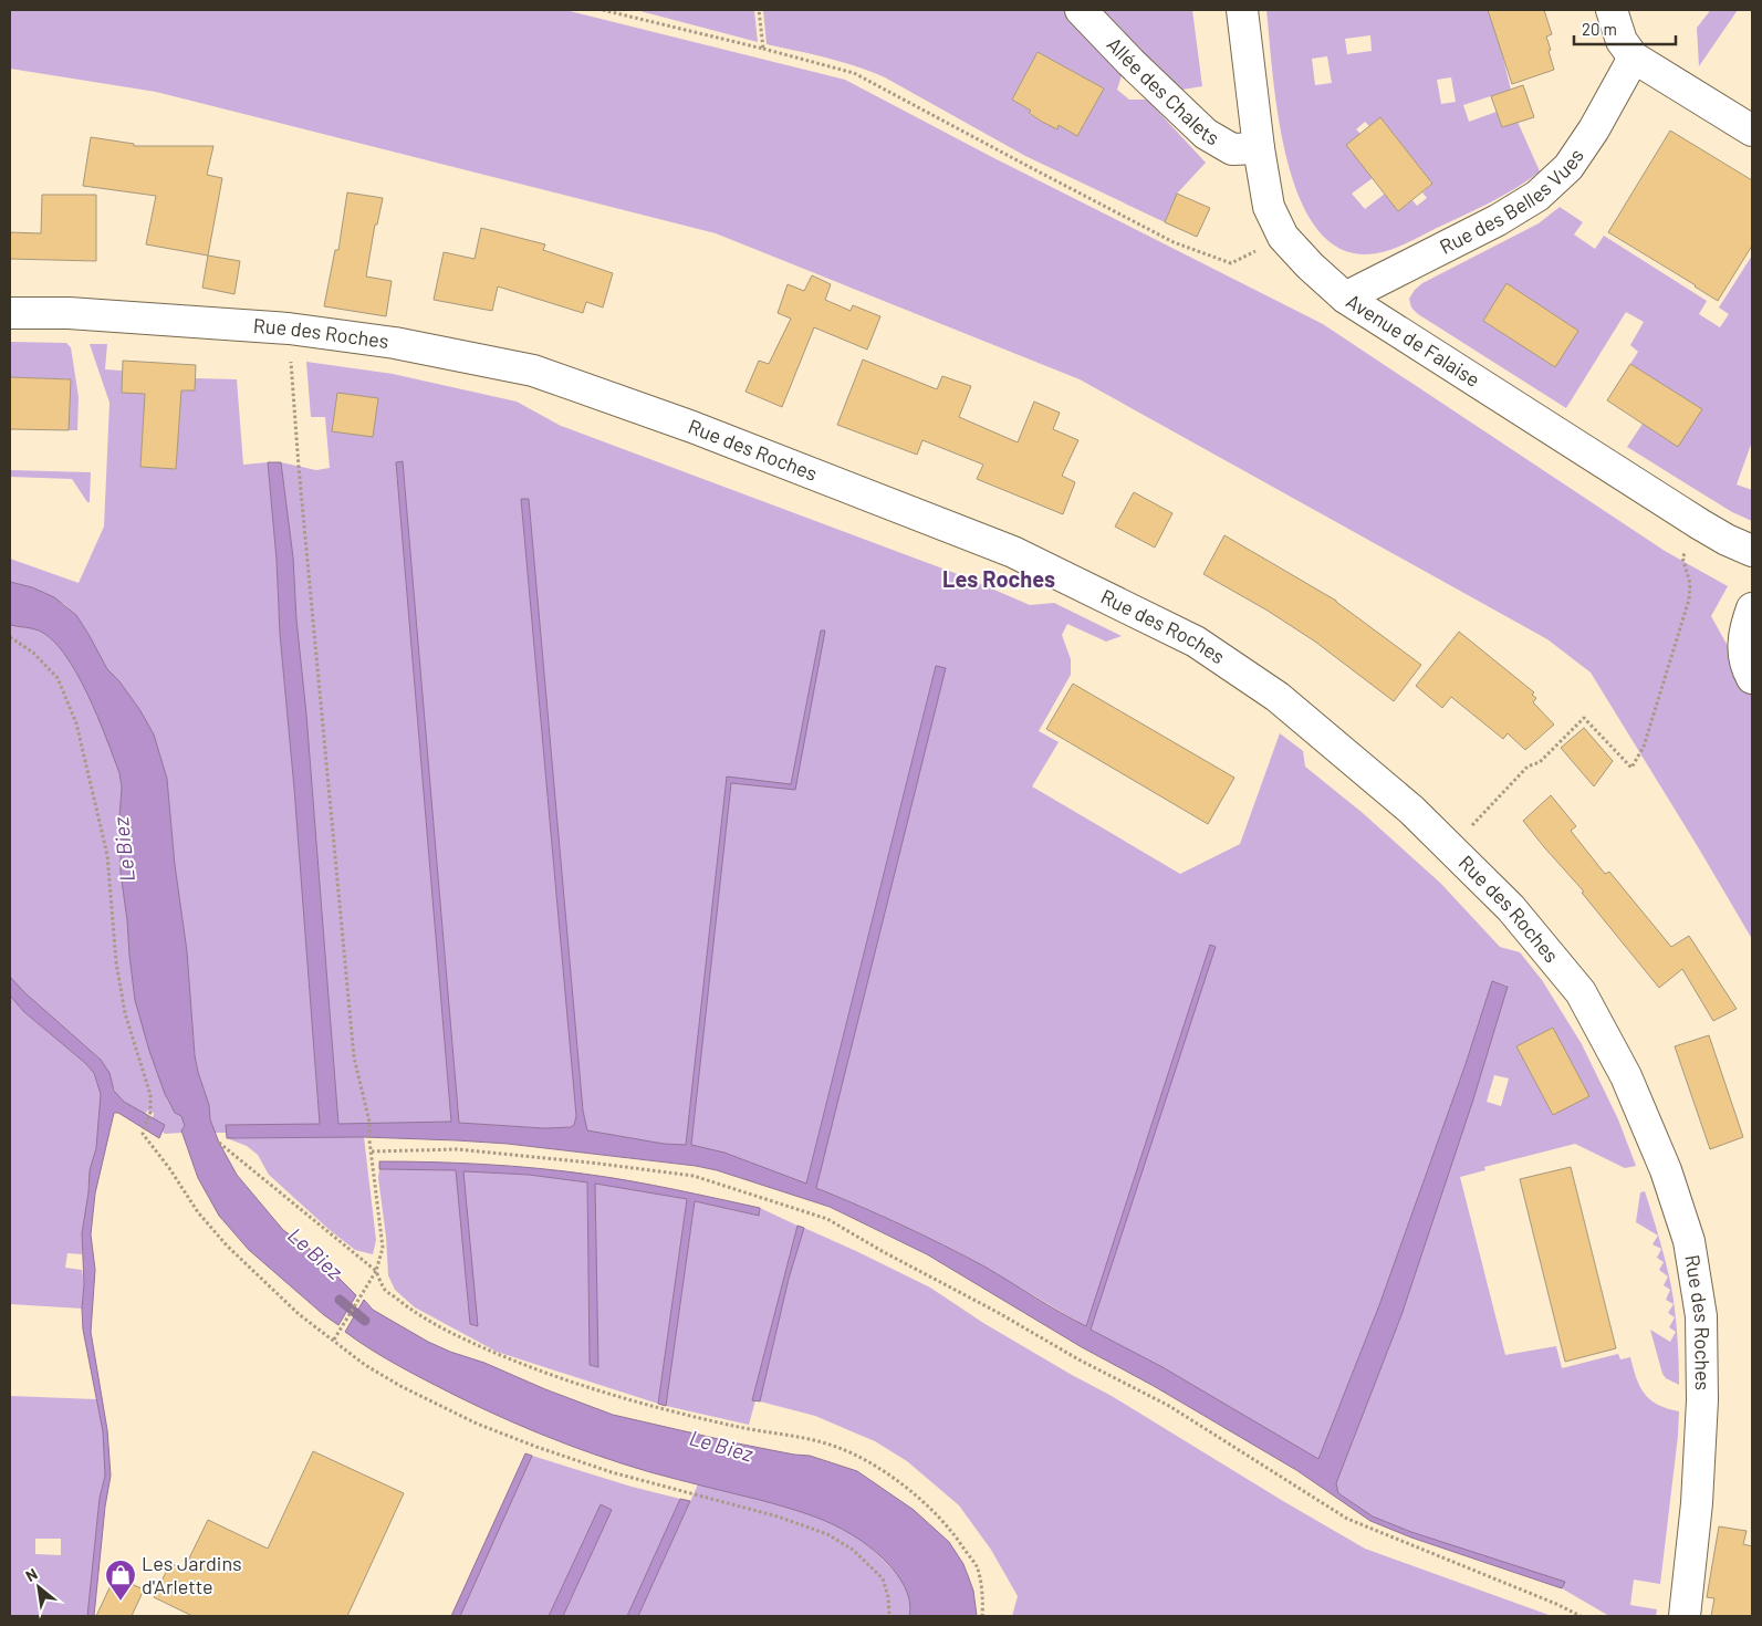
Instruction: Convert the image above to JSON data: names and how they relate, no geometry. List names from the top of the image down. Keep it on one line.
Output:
{"streets":{"street":["Allée des Chalets","Rue des Belles Vues","Rue des Roches","Avenue de Falaise"]},"crossings":[["Allée des Chalets","Avenue de Falaise"],["Rue des Belles Vues","Avenue de Falaise"]],"districts":["Les Roches"],"water":["Le Biez"],"places":{"shop":["Les Jardins d'Arlette"]},"scale_bar":"20 m","north":"top left"}
